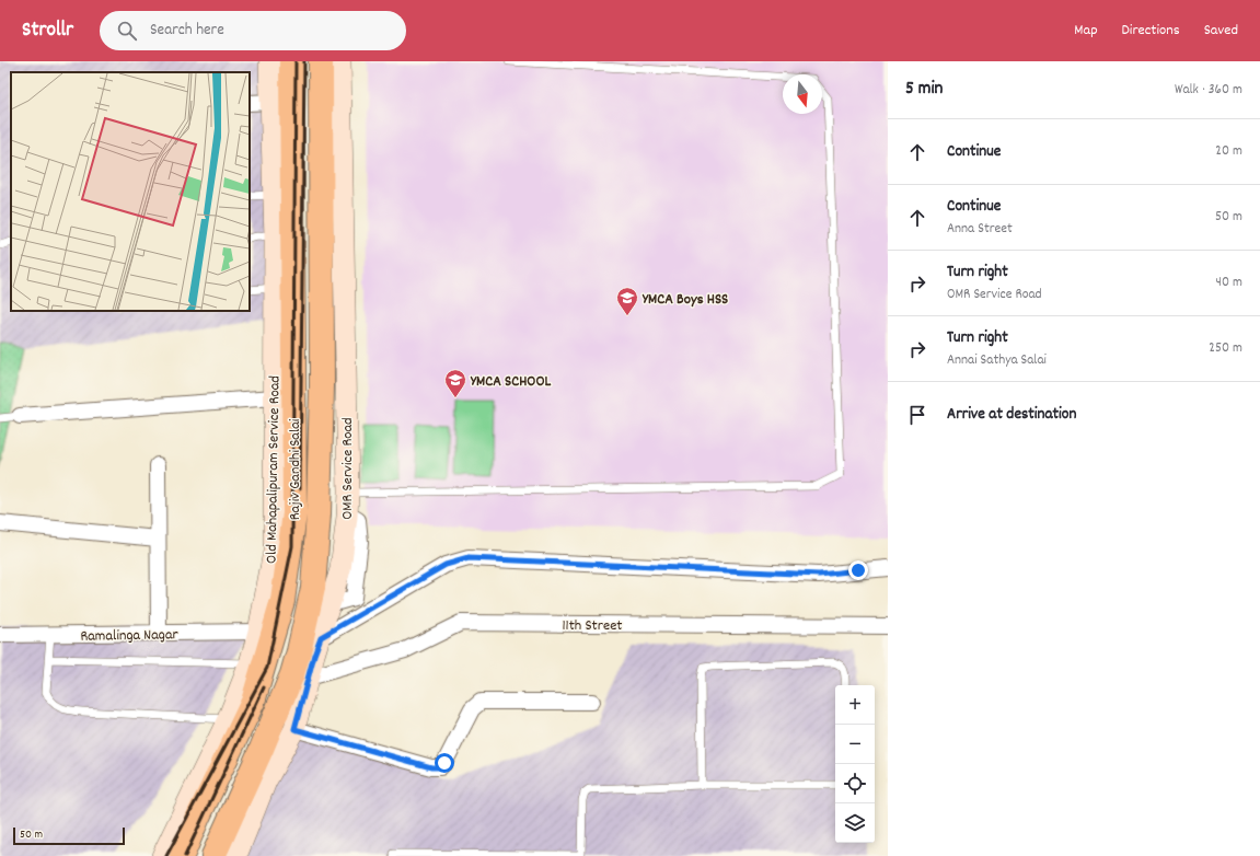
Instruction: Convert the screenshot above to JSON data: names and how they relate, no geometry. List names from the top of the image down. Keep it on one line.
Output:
{"streets":{"main road":["Rajiv Gandhi Salai"],"street":["OMR Service Road","Old Mahapalipuram Service Road","11th Street","Ramalinga Nagar"]},"crossings":[["OMR Service Road","11th Street"],["Old Mahapalipuram Service Road","Rajiv Gandhi Salai"],["Old Mahapalipuram Service Road","Ramalinga Nagar"],["Rajiv Gandhi Salai","Ramalinga Nagar"]],"places":{"school or university":["YMCA Boys HSS","YMCA SCHOOL"]},"scale_bar":"50 m","north":"bottom","page":{"header":"Strollr","search":"Search here","nav":["Map","Directions","Saved"],"heading":["5 min","Walk · 360 m"],"list":[["Continue","20 m"],["Continue","Anna Street","50 m"],["Turn right","OMR Service Road","40 m"],["Turn right","Annai Sathya Salai","250 m"],"Arrive at destination"],"map_buttons":["+","−"],"scale":"50 m"}}
